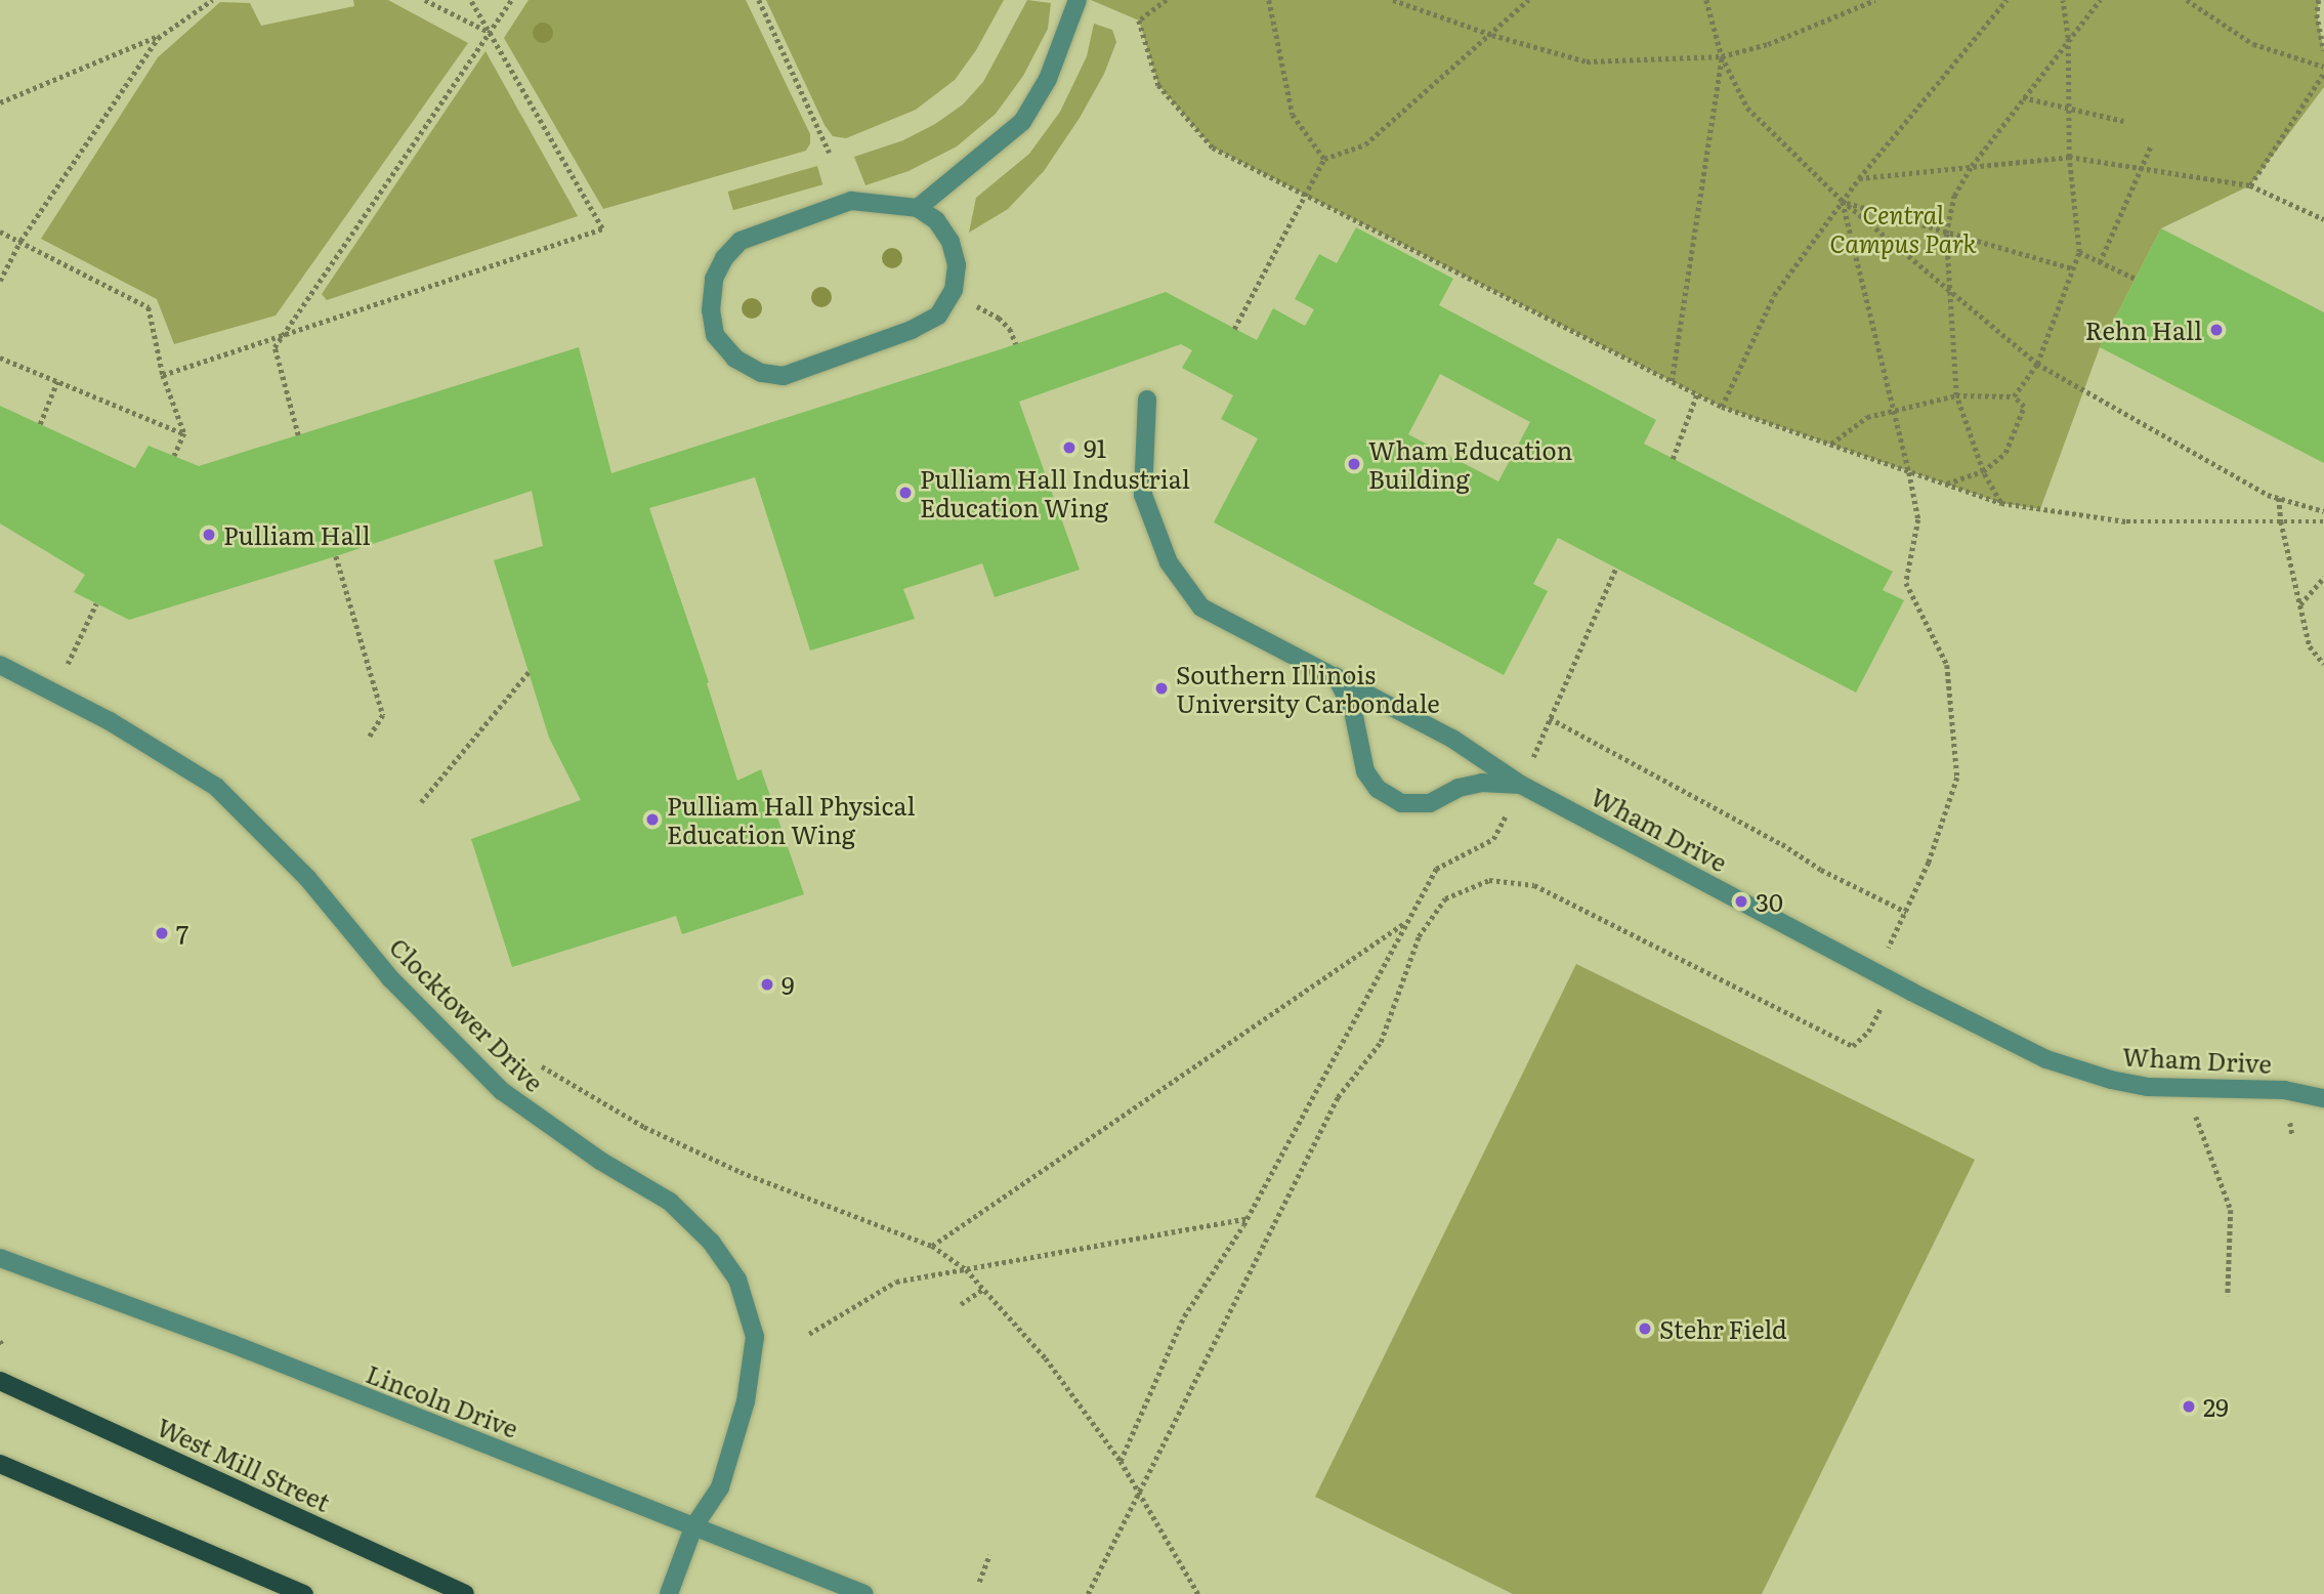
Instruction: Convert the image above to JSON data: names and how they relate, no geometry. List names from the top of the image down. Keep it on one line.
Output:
{"streets":{"main road":["West Mill Street"],"street":["Wham Drive","Clocktower Drive","Lincoln Drive"]},"crossings":[["Clocktower Drive","Lincoln Drive"]],"parks":["Central Campus Park"],"places":["Rehn Hall","91","Wham Education Building","Pulliam Hall Industrial Education Wing","Pulliam Hall","Southern Illinois University Carbondale","Pulliam Hall Physical Education Wing","30","7","9","Stehr Field","29"]}
